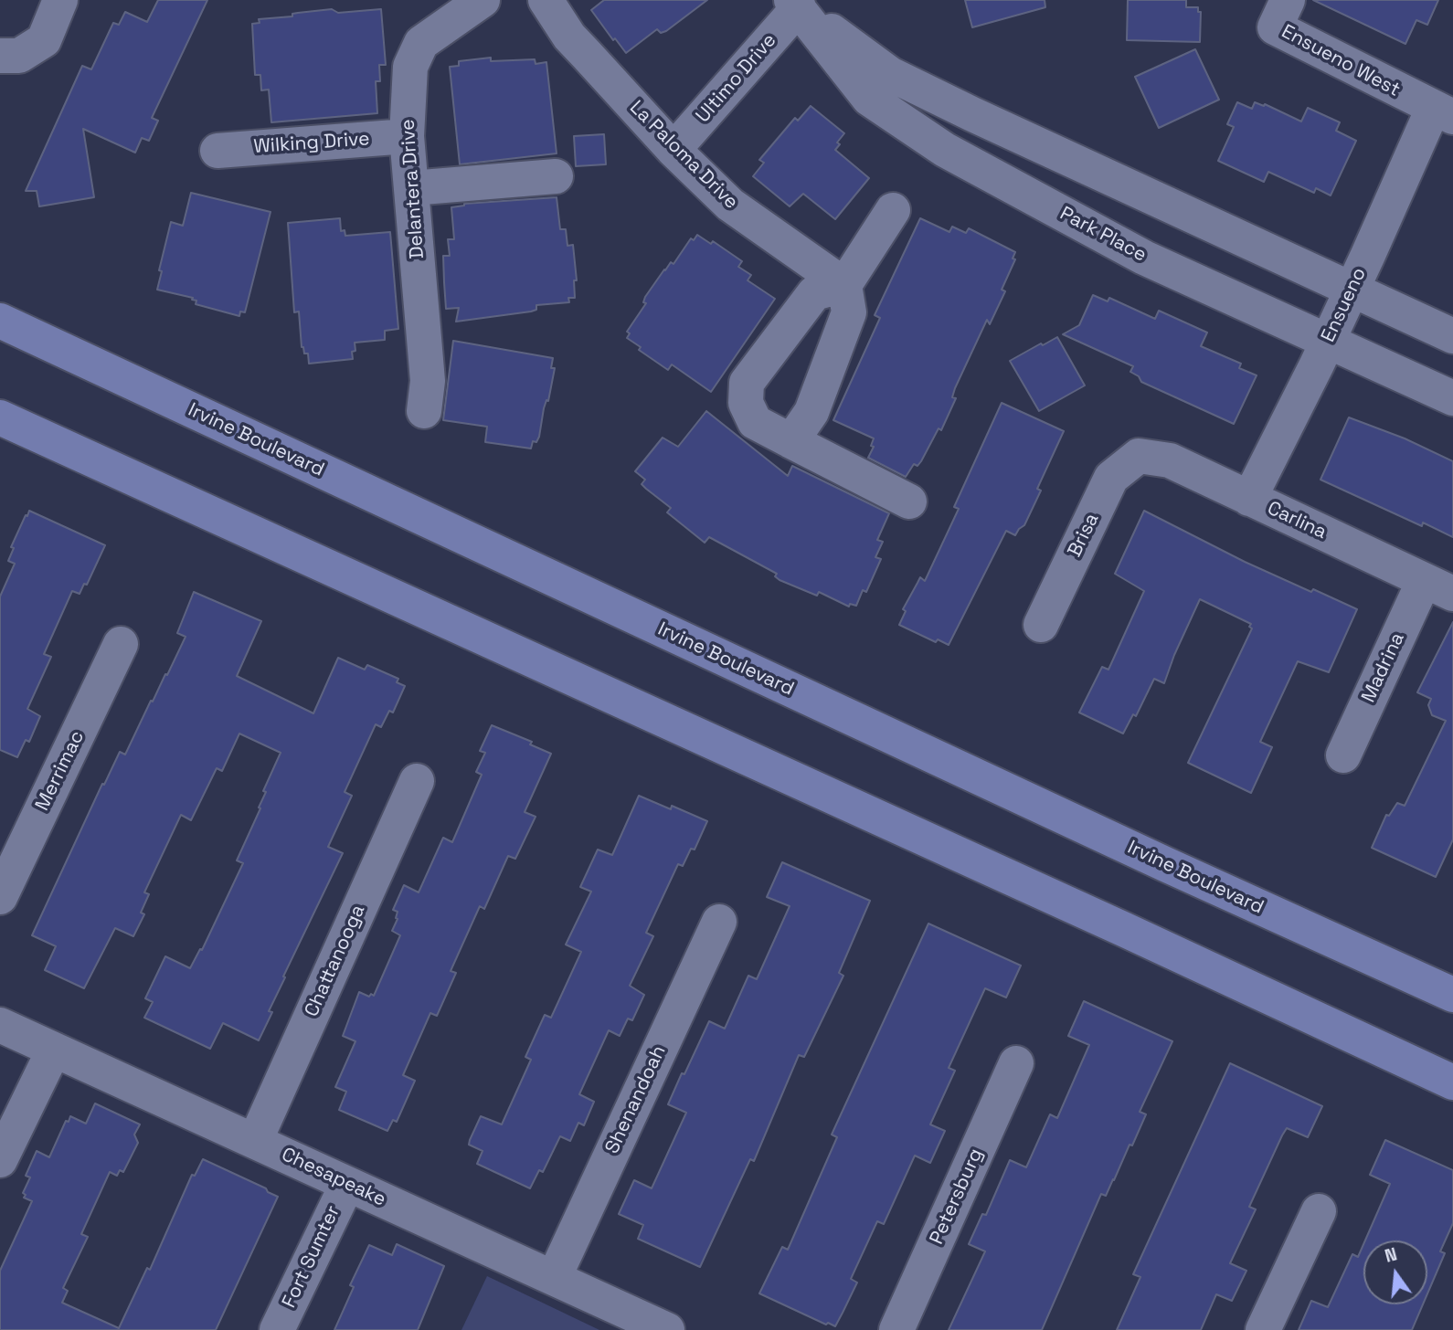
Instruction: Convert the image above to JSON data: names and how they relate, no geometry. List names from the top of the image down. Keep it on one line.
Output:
{"streets":{"main road":["Irvine Boulevard"],"street":["Ensueno West","Ultimo Drive","Wilking Drive","La Paloma Drive","Delantera Drive","Park Place","Ensueno","Carlina","Brisa","Madrina","Merrimac","Chattanooga","Shenandoah","Chesapeake","Petersburg","Fort Sumter"]},"crossings":[["Ensueno West","Ensueno"],["Ultimo Drive","La Paloma Drive"],["Ultimo Drive","Park Place"],["Wilking Drive","Delantera Drive"],["Park Place","Ensueno"],["Ensueno","Carlina"],["Carlina","Brisa"],["Carlina","Madrina"],["Chattanooga","Chesapeake"],["Shenandoah","Chesapeake"],["Chesapeake","Fort Sumter"]],"north":"top"}
